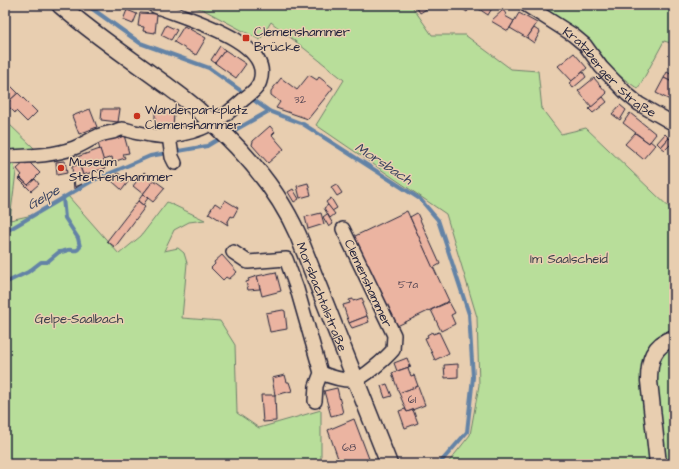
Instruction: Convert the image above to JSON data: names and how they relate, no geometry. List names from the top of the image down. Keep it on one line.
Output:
{"streets":{"main road":["Morsbachtalstraße"],"street":["Kratzberger Straße","Clemenshammer"]},"crossings":[["Clemenshammer","Morsbachtalstraße"]],"water":["Morsbach","Gelpe"],"parks":["Im Saalscheid","Gelpe-Saalbach"],"places":{"transit":["Clemenshammer Brücke"],"other":["Wanderparkplatz Clemenshammer","Museum Steffenshammer"]},"house_numbers":["32","57a","61","68"]}
